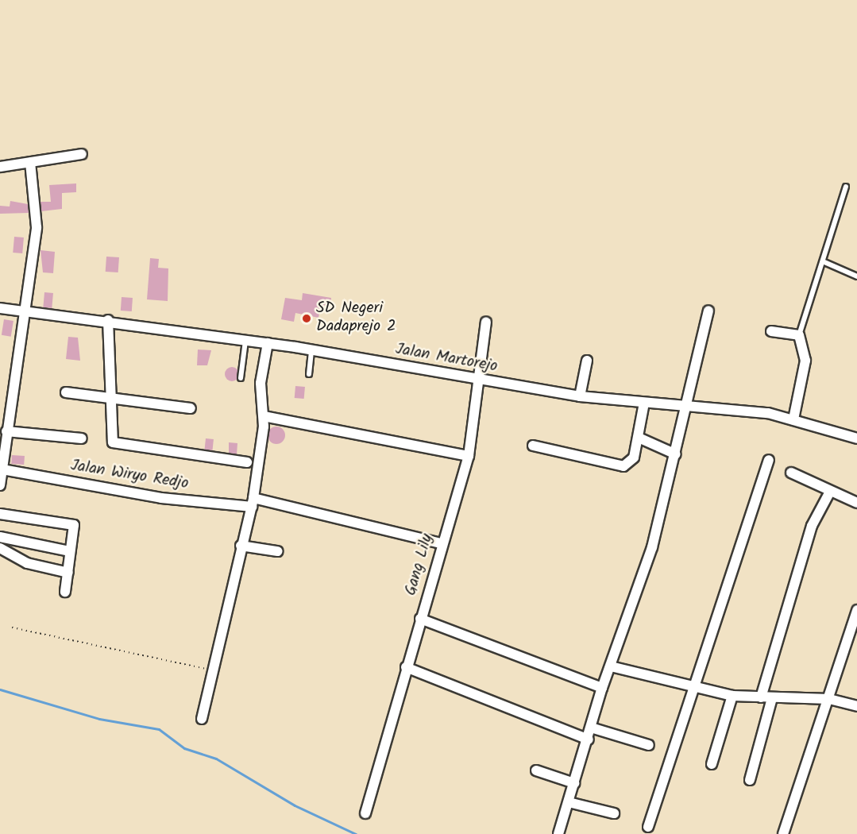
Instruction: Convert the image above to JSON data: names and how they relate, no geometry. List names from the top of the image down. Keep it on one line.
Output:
{"streets":{"street":["Jalan Martorejo","Jalan Wiryo Redjo","Gang Lily"]},"crossings":[["Jalan Martorejo","Gang Lily"],["Jalan Wiryo Redjo","Gang Lily"]],"places":["SD Negeri Dadaprejo 2"]}
